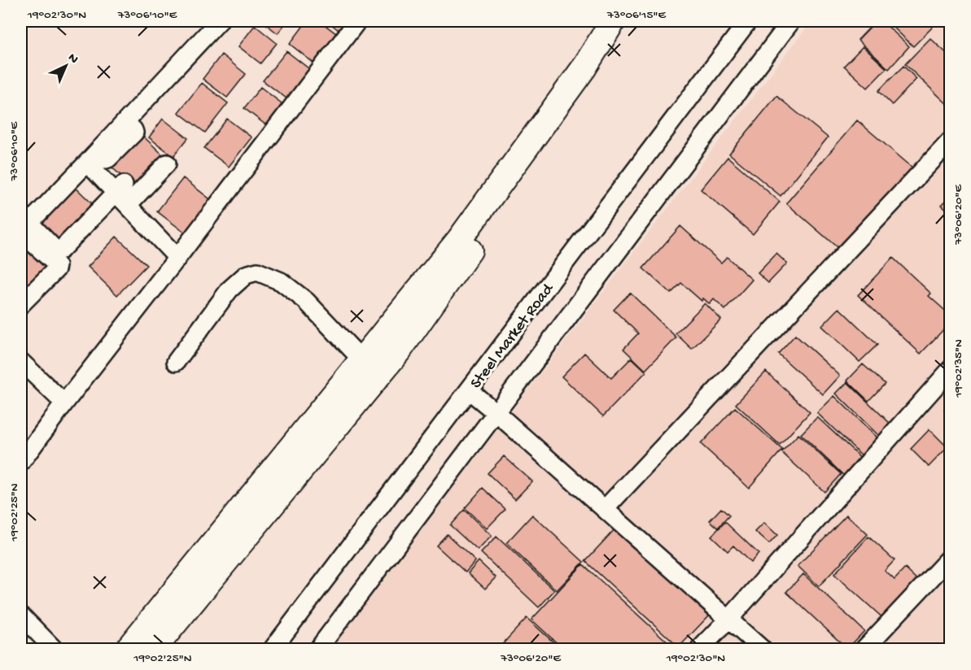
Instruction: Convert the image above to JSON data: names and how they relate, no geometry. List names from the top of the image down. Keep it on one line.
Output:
{"streets":{"street":["Steel Market Road"]},"north":"top right","coordinates":["19°02'30\"N","73°06'10\"E","73°06'15\"E","73°06'20\"E","19°02'35\"N","19°02'25\"N"]}
